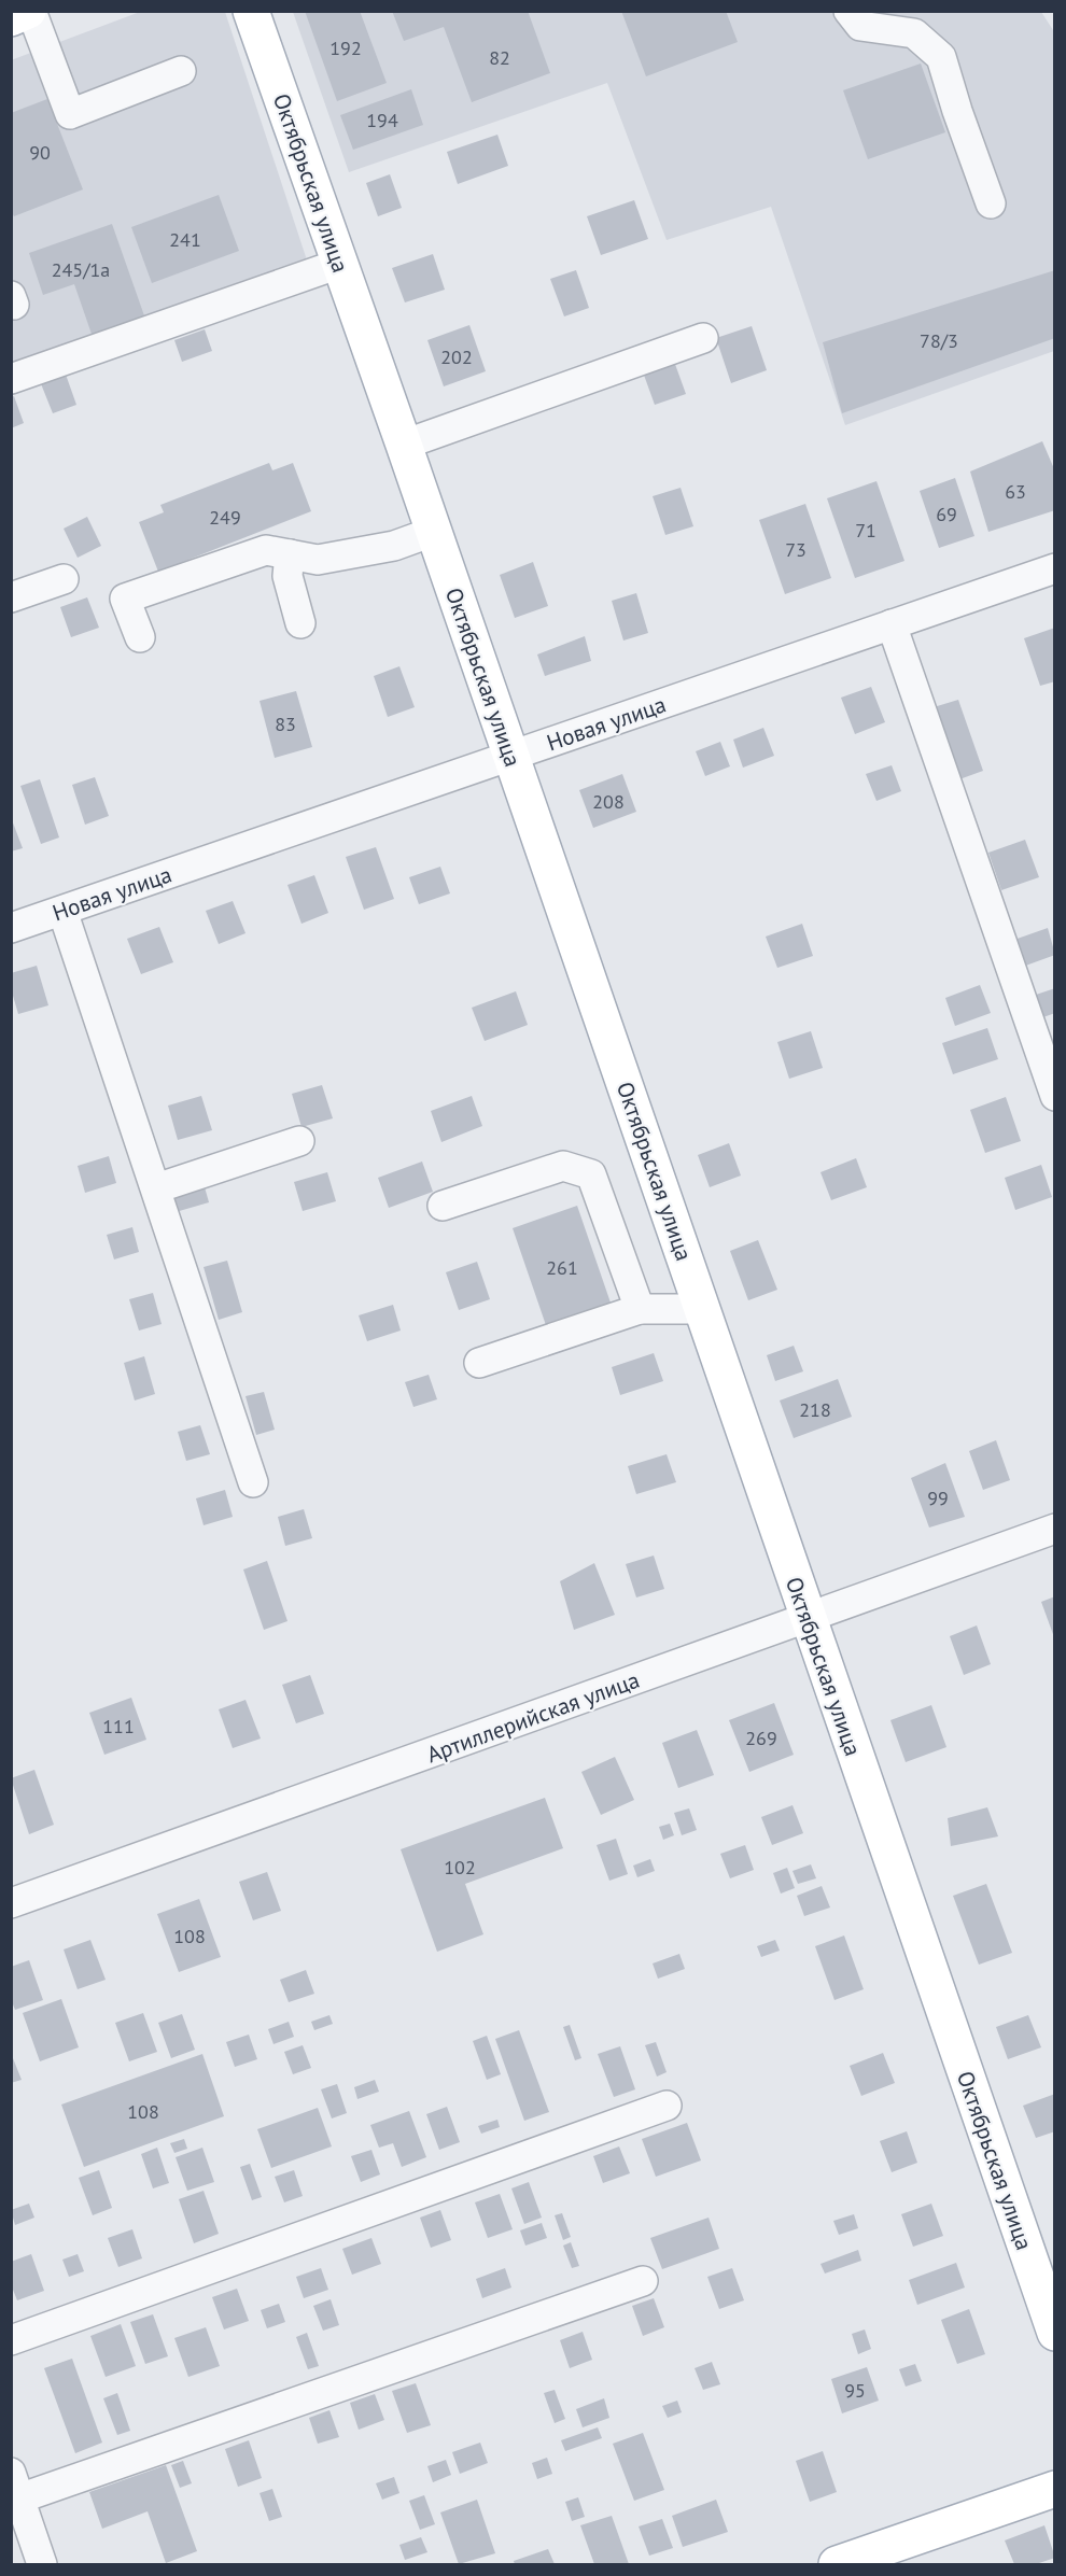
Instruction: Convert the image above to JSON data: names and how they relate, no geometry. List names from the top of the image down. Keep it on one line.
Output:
{"streets":{"main road":["Октябрьская улица"],"street":["Новая улица","Артиллерийская улица"]},"crossings":[["Октябрьская улица","Новая улица"],["Октябрьская улица","Артиллерийская улица"]],"house_numbers":["192","82","194","90","241","245/1а","78/3","202","63","69","249","71","73","83","208","261","218","99","111","269","102","108","108","95"]}
